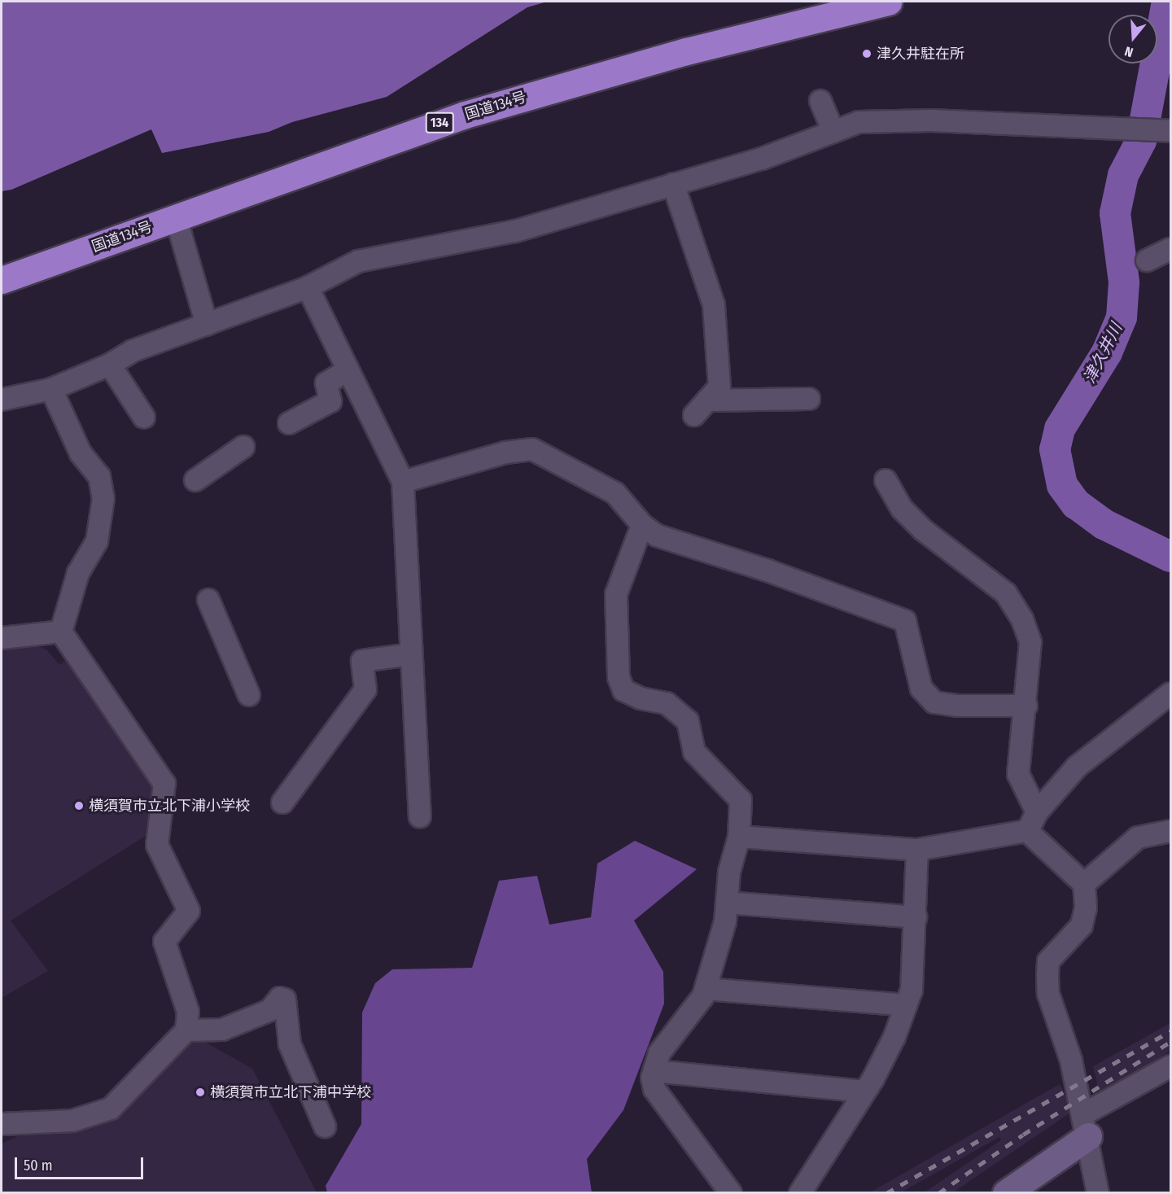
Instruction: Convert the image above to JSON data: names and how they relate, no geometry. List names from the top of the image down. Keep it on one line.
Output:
{"streets":{"highway":["国道134号","134"]},"water":["津久井川"],"places":["津久井駐在所","横須賀市立北下浦小学校","横須賀市立北下浦中学校"],"scale_bar":"50 m","north":"bottom"}
